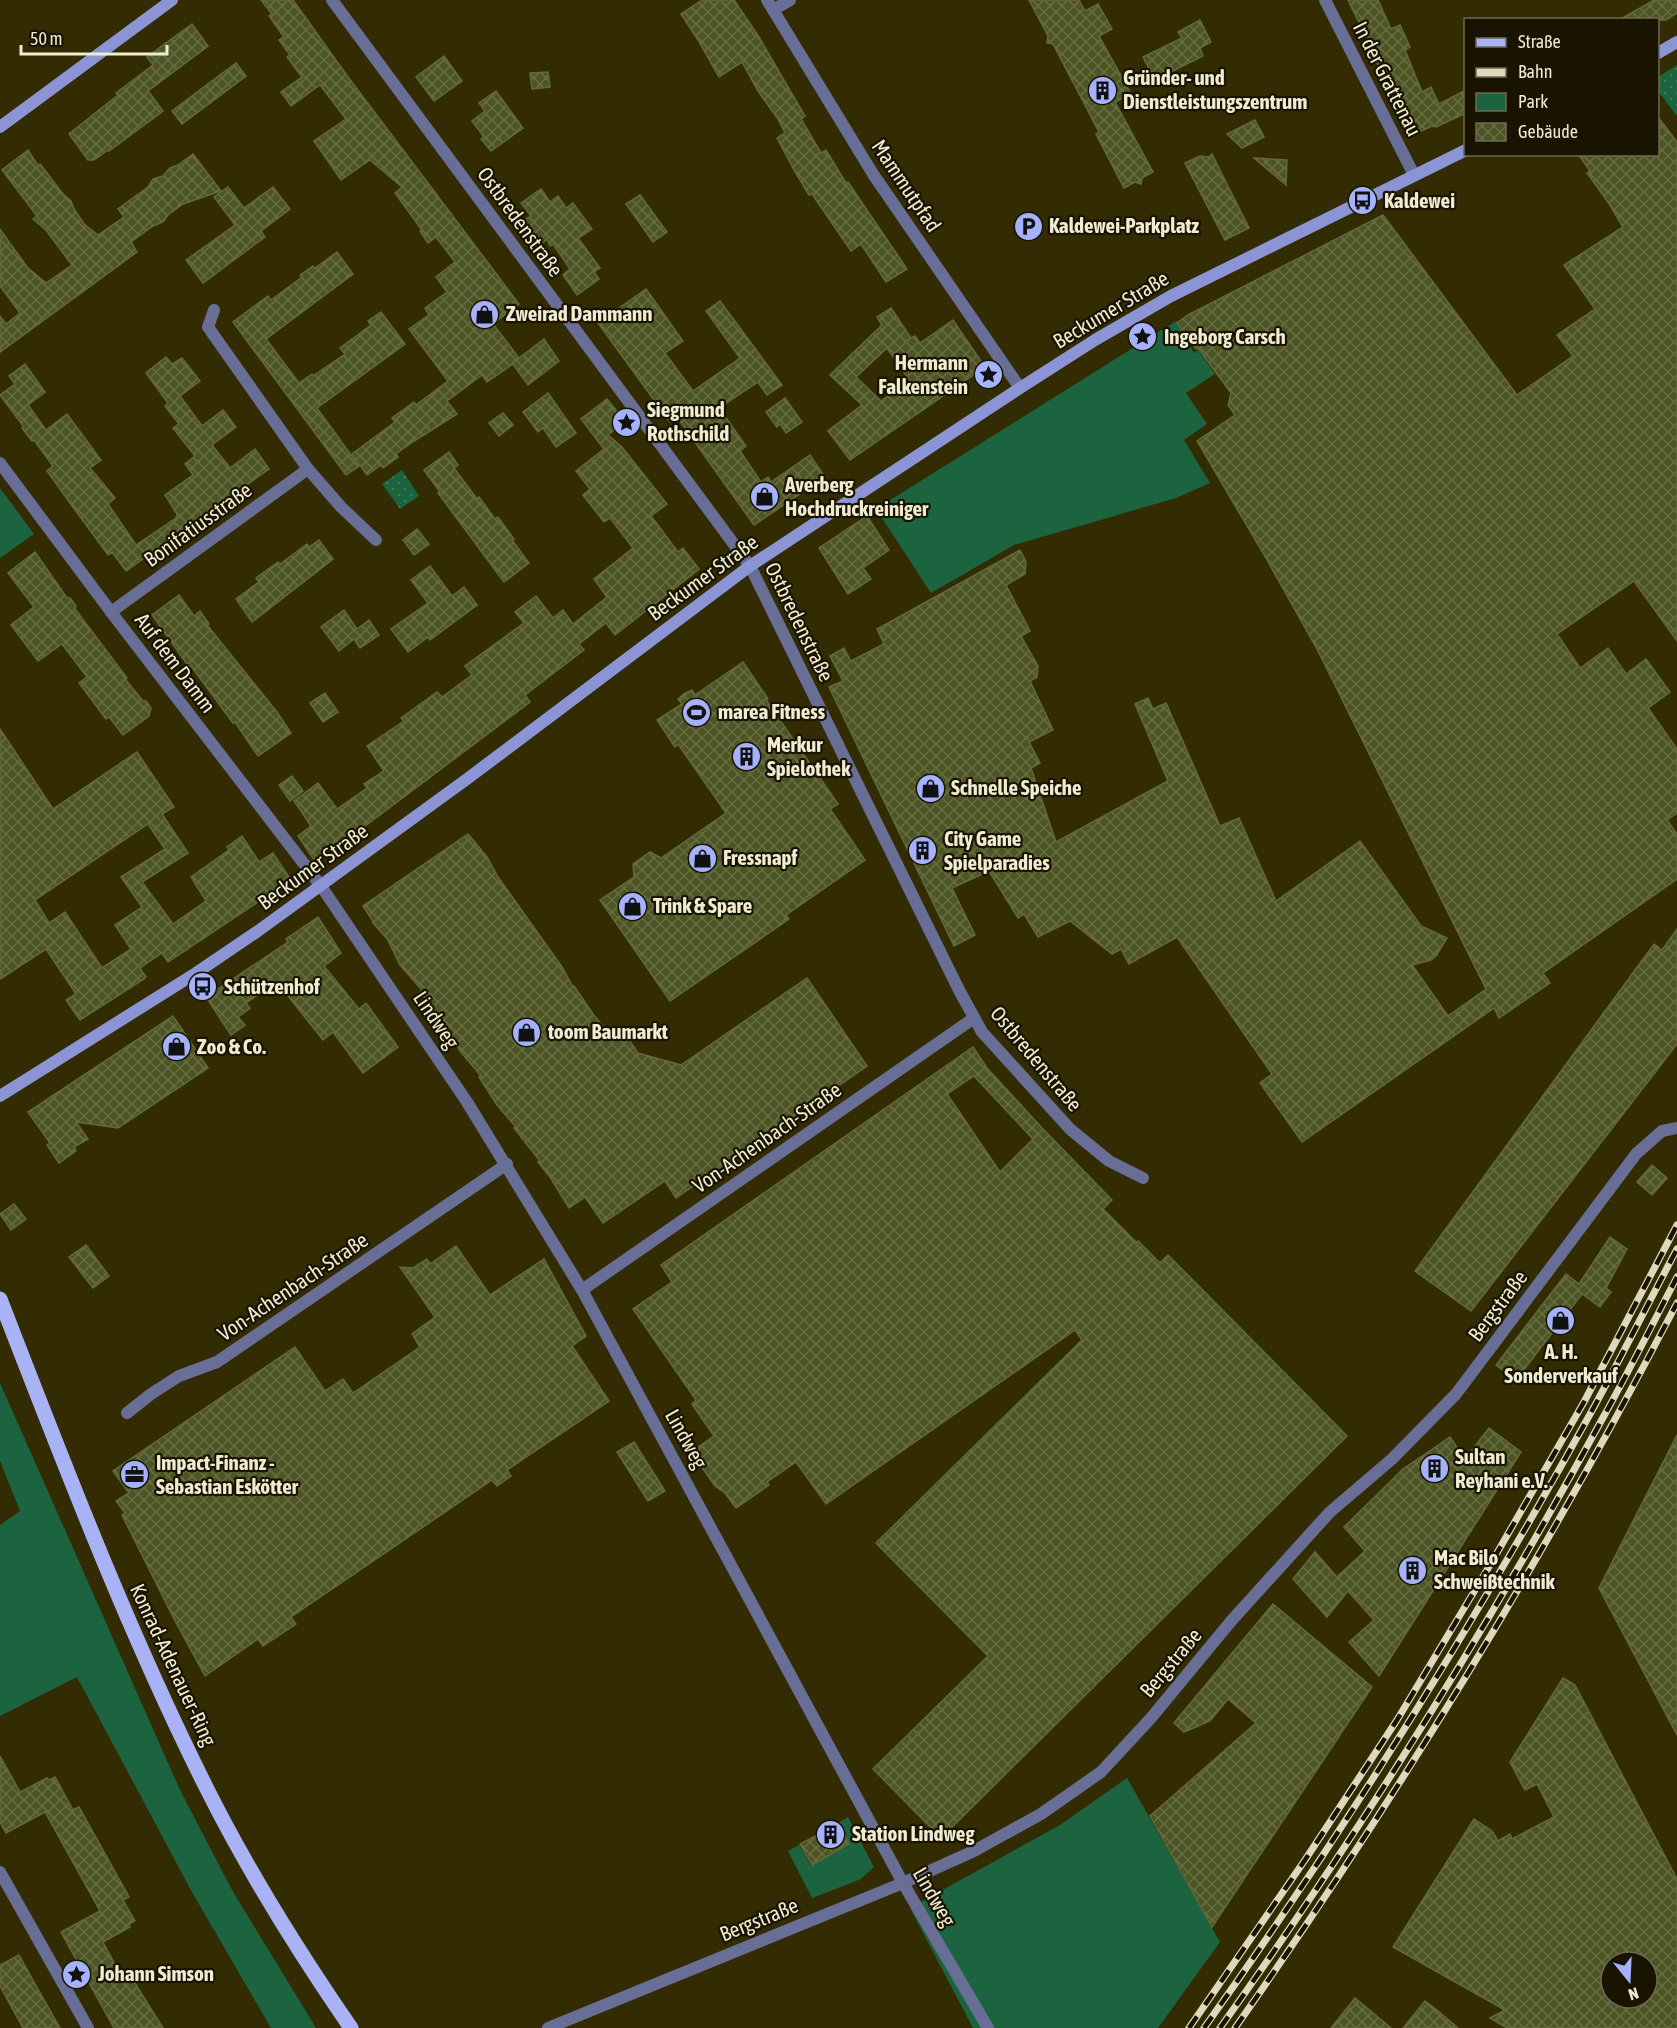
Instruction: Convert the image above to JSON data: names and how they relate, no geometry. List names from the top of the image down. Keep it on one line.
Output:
{"streets":{"main road":["Konrad-Adenauer-Ring"],"street":["In der Grattenau","Mammutpfad","Ostbredenstraße","Beckumer Straße","Bonifatiusstraße","Auf dem Damm","Lindweg","Von-Achenbach-Straße","Bergstraße"]},"crossings":[["In der Grattenau","Beckumer Straße"],["Mammutpfad","Beckumer Straße"],["Ostbredenstraße","Beckumer Straße"],["Ostbredenstraße","Von-Achenbach-Straße"],["Beckumer Straße","Auf dem Damm"],["Beckumer Straße","Lindweg"],["Bonifatiusstraße","Auf dem Damm"],["Auf dem Damm","Lindweg"],["Lindweg","Von-Achenbach-Straße"],["Lindweg","Bergstraße"]],"places":{"building":["Gründer- und Dienstleistungszentrum","Merkur Spielothek","City Game Spielparadies","Sultan Reyhani e.V.","Mac Bilo Schweißtechnik","Station Lindweg"],"bus stop":["Kaldewei","Schützenhof"],"parking":["Kaldewei-Parkplatz"],"shop":["Zweirad Dammann","Averberg Hochdruckreiniger","Schnelle Speiche","Fressnapf","Trink & Spare","toom Baumarkt","Zoo & Co.","A. H. Sonderverkauf"],"place":["Ingeborg Carsch","Hermann Falkenstein","Siegmund Rothschild","Johann Simson"],"sports":["marea Fitness"],"office":["Impact-Finanz - Sebastian Eskötter"]},"legend":["Straße","Bahn","Park","Gebäude"],"scale_bar":"50 m","north":"bottom"}
